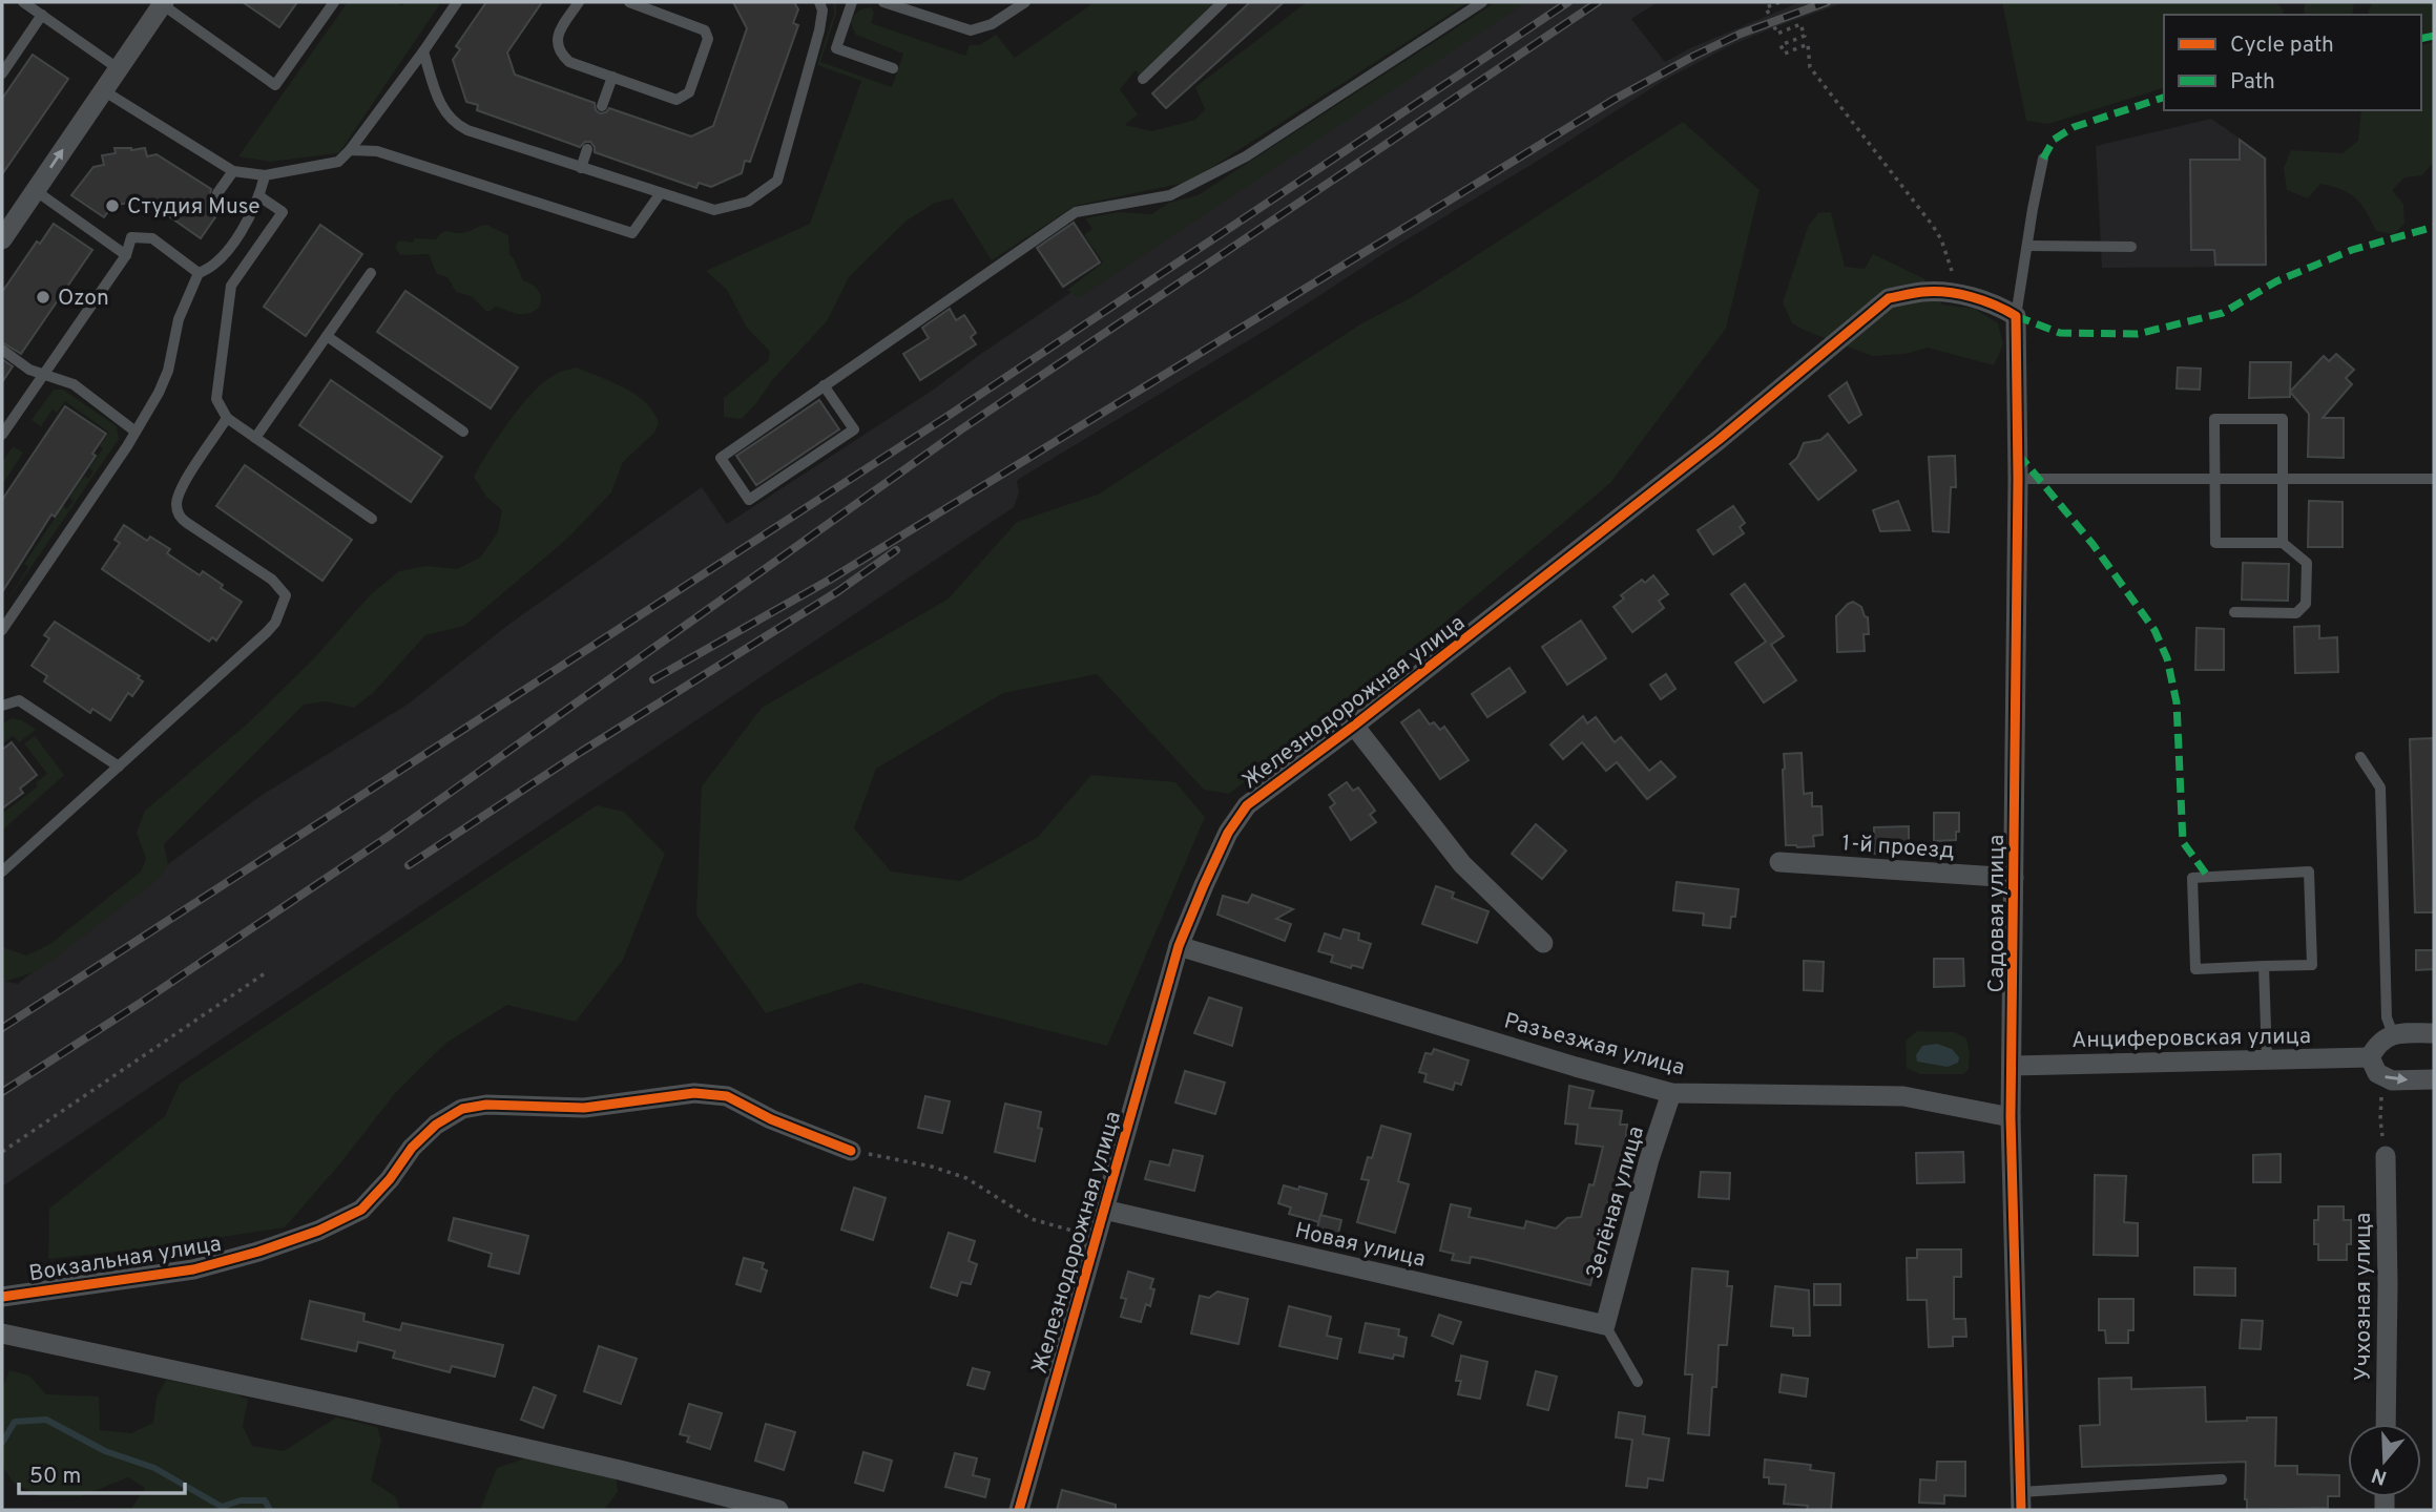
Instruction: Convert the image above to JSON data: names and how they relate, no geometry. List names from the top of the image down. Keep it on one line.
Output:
{"streets":{"street":["Железнодорожная улица","1-й проезд","Садовая улица","Анциферовская улица","Разъезжая улица","Зелёная улица","Новая улица","Вокзальная улица","Учхозная улица"]},"crossings":[["Железнодорожная улица","Садовая улица"],["Железнодорожная улица","Разъезжая улица"],["Железнодорожная улица","Новая улица"],["1-й проезд","Садовая улица"],["Садовая улица","Анциферовская улица"],["Садовая улица","Разъезжая улица"],["Разъезжая улица","Зелёная улица"],["Зелёная улица","Новая улица"]],"places":["Студия Muse","Ozon"],"legend":["Cycle path","Path"],"scale_bar":"50 m","north":"bottom"}
